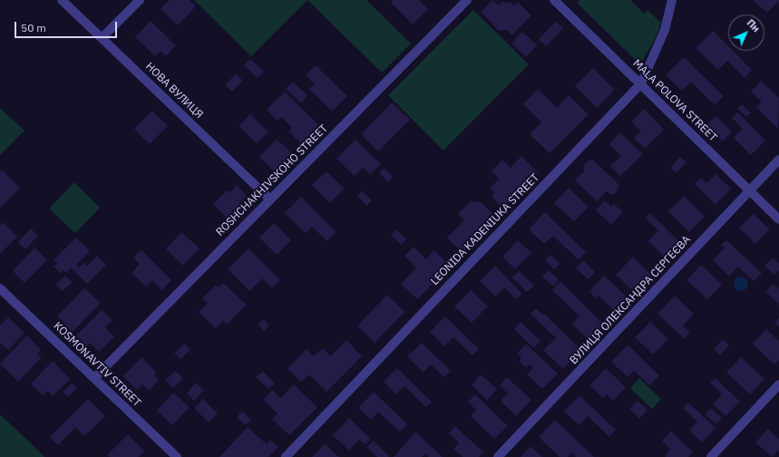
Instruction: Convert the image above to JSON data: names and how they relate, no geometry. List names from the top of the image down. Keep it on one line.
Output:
{"streets":{"street":["НОВА ВУЛИЦЯ","MALA POLOVA STREET","ROSHCHAKHIVSKOHO STREET","LEONIDA KADENIUKA STREET","ВУЛИЦЯ ОЛЕКСАНДРА СЕРГЕЄВА","KOSMONAVTIV STREET"]},"crossings":[["НОВА ВУЛИЦЯ","ROSHCHAKHIVSKOHO STREET"],["MALA POLOVA STREET","LEONIDA KADENIUKA STREET"],["MALA POLOVA STREET","ВУЛИЦЯ ОЛЕКСАНДРА СЕРГЕЄВА"],["ROSHCHAKHIVSKOHO STREET","KOSMONAVTIV STREET"]],"scale_bar":"50 m","north":"top right"}
